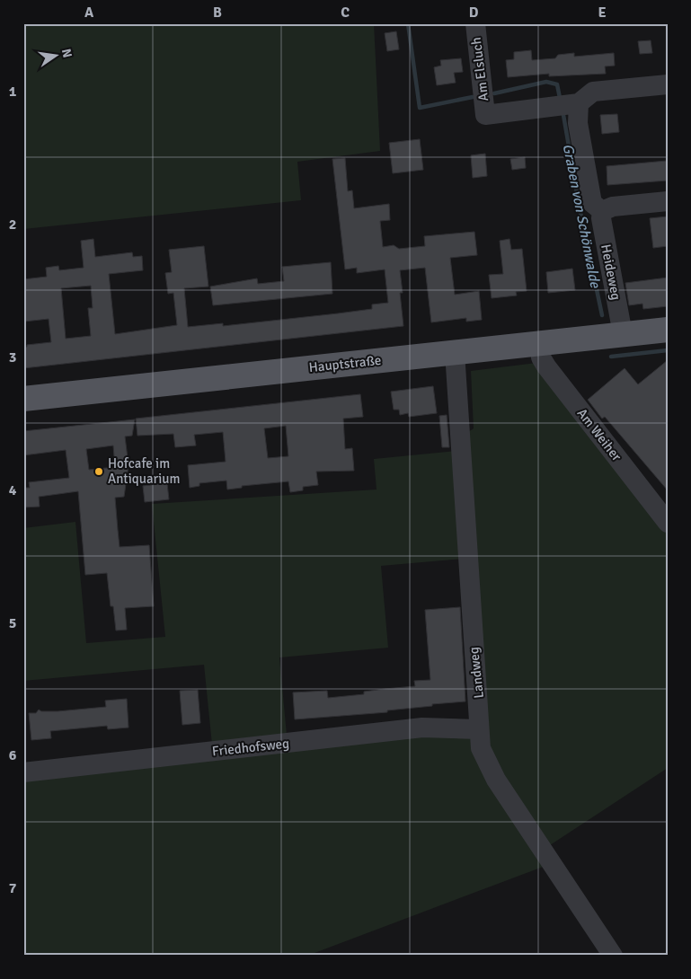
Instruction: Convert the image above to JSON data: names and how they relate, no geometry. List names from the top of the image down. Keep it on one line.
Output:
{"streets":{"main road":["Hauptstraße"],"street":["Am Elsluch","Heideweg","Am Weiher","Landweg","Friedhofsweg"]},"crossings":[["Am Elsluch","Heideweg"],["Heideweg","Hauptstraße"],["Hauptstraße","Am Weiher"],["Hauptstraße","Landweg"],["Landweg","Friedhofsweg"]],"water":["Graben von Schönwalde"],"places":["Hofcafe im Antiquarium"],"north":"right","grid":{"columns":["A","B","C","D","E"],"rows":["1","2","3","4","5","6","7"]}}
